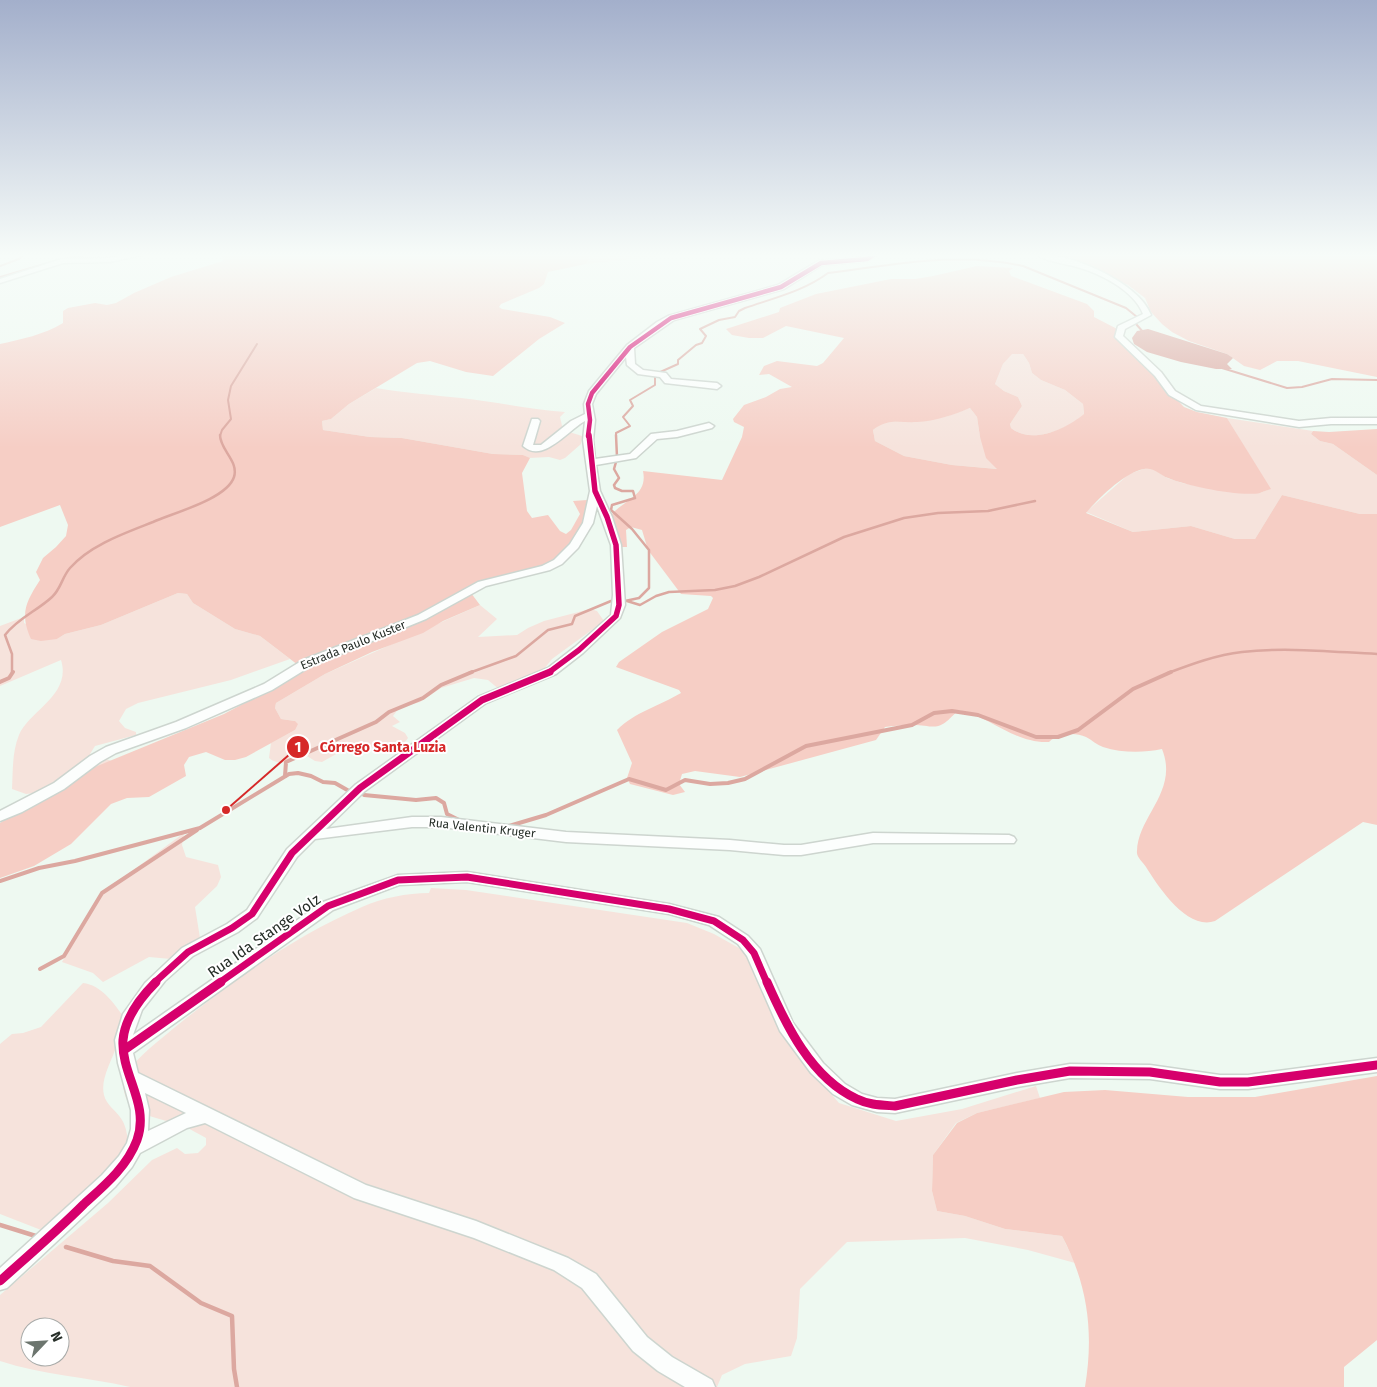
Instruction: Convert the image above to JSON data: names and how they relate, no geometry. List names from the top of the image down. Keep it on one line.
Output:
{"streets":{"street":["Estrada Paulo Kuster","Rua Valentin Kruger","Rua Ida Stange Volz"]},"places":["Córrego Santa Luzia"],"north":"top right"}
